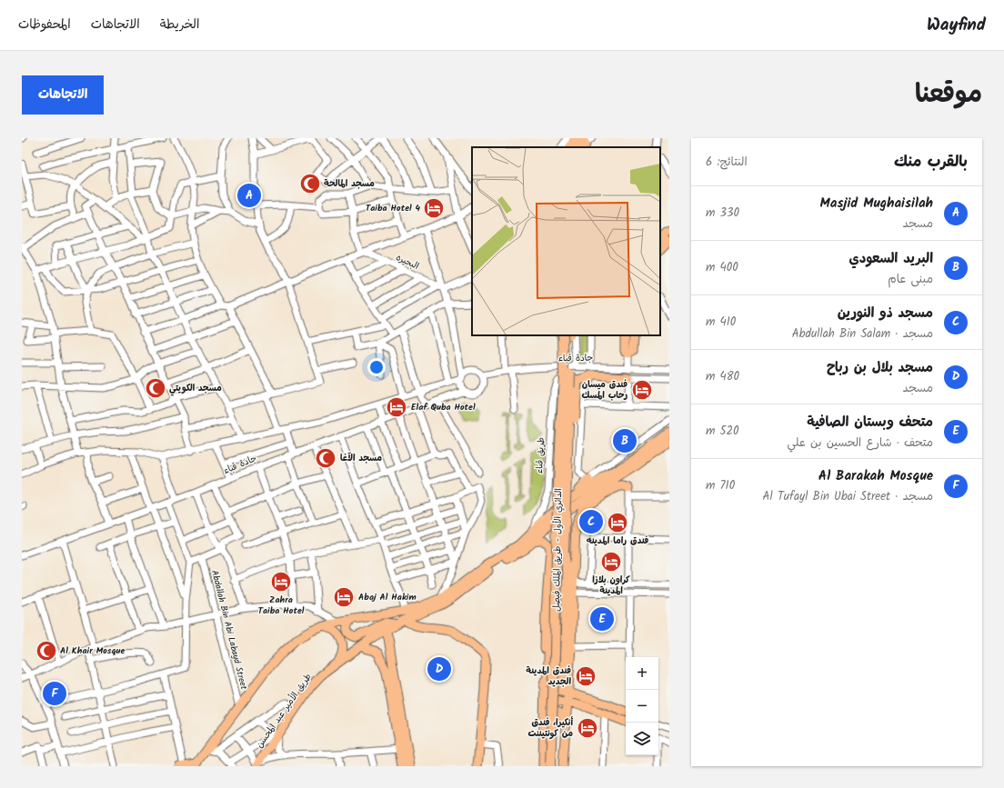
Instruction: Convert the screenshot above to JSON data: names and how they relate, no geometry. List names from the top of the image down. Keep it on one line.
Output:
{"streets":{"highway":["الدائري الأول - طريق الملك فيصل"],"main road":["طريق الأمير عبد المحسن"],"street":["البحيره","جادة قباء","طريق قباء","Abdallah Bin Abi Labayd Street"]},"places":{"mosque":["مسجد المالحة","مسجد الكويتي","مسجد الآغا","Al Khair Mosque"],"hotel":["Taiba Hotel 4","فندق ميسان رحاب المسك","Elaf Quba Hotel","فندق راما المدينه","كراون بلازا المدينة","Zahra Taiba Hotel","Abaj Al Hakim","فندق المدينة الجديد","أنكيرا، فندق من كونتيننت"]},"page":{"header":"Wayfind","nav":["الخريطة","الاتجاهات","المحفوظات"],"title":"موقعنا","buttons":"الاتجاهات","heading":["بالقرب منك","النتائج: 6"],"pins":["A","B","C","E","D","F"],"list":[{"mark":"A","name":"Masjid Mughaisilah","note":"مسجد","value":"330 m"},{"mark":"B","name":"البريد السعودي","note":"مبنى عام","value":"400 m"},{"mark":"C","name":"مسجد ذو النورين","note":"مسجد · Abdullah Bin Salam","value":"410 m"},{"mark":"D","name":"مسجد بلال بن رباح","note":"مسجد","value":"480 m"},{"mark":"E","name":"متحف وبستان الصافية","note":"متحف · شارع الحسين بن علي","value":"520 m"},{"mark":"F","name":"Al Barakah Mosque","note":"مسجد · Al Tufayl Bin Ubai Street","value":"710 m"}],"map_buttons":["+","−"]}}
